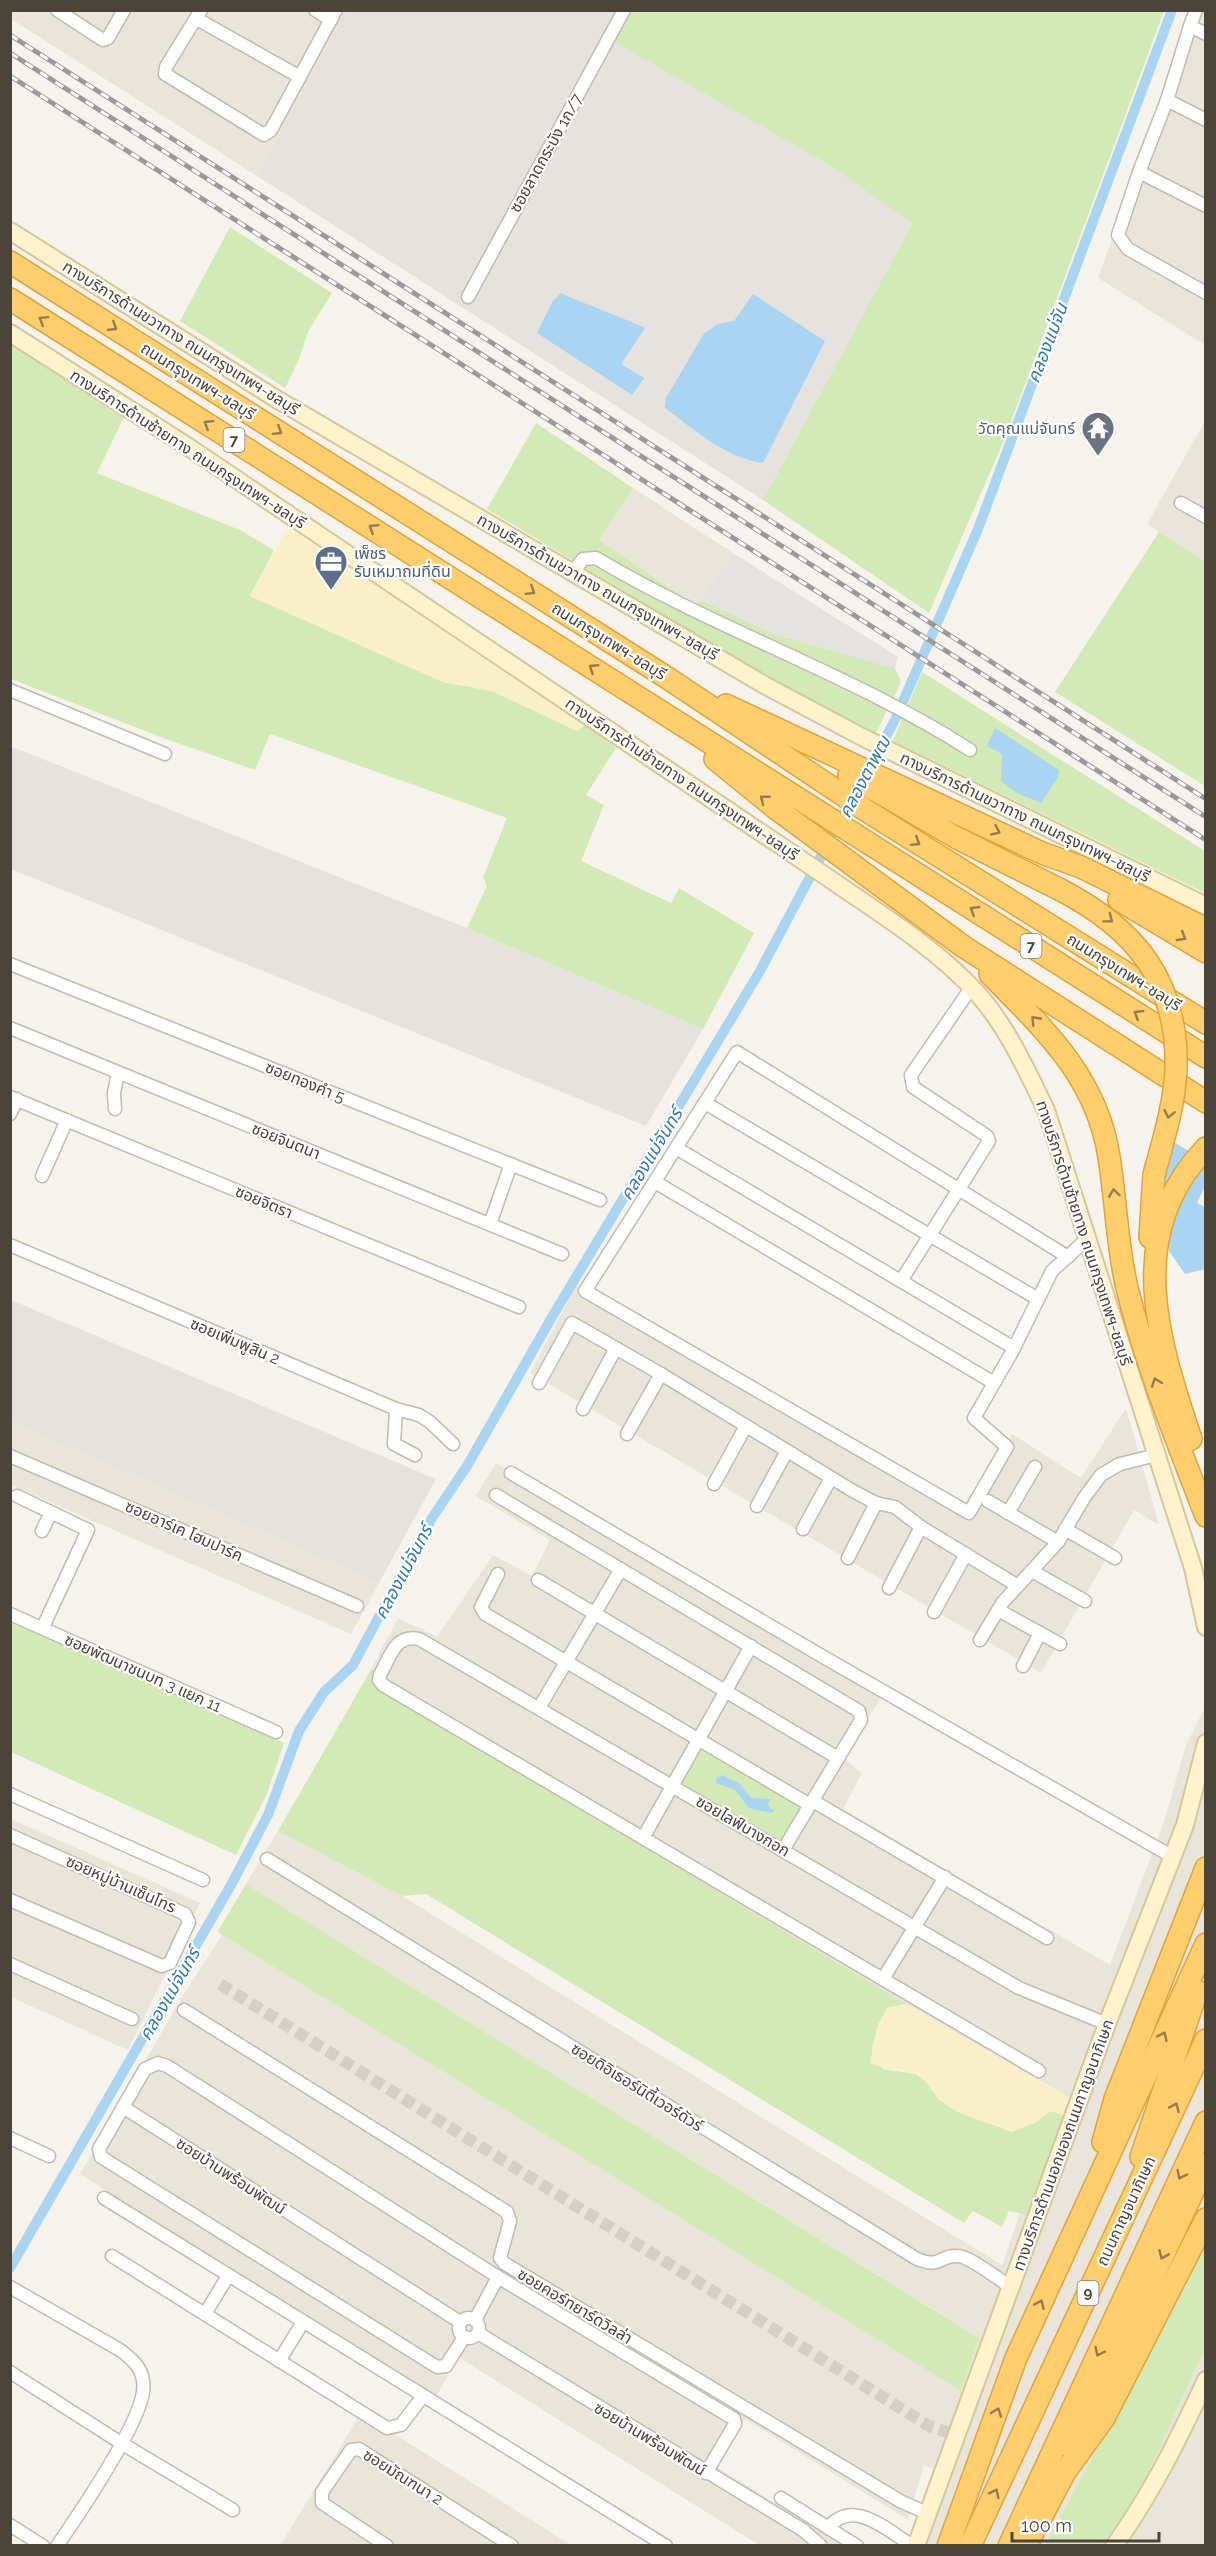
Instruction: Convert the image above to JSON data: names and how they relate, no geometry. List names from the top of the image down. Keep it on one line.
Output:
{"streets":{"highway":["ถนนกรุงเทพฯ-ชลบุรี","7","ถนนกาญจนาภิเษก","9"],"main road":["ทางบริการด้านขวาทาง ถนนกรุงเทพฯ-ชลบุรี","ทางบริการด้านซ้ายทาง ถนนกรุงเทพฯ-ชลบุรี","ทางบริการด้านนอกของถนนกาญจนาภิเษก"],"street":["ซอยลาดกระบัง 1ก/7","ซอยทองคำ 5","ซอยจินตนา","ซอยจิตรา","ซอยเพิ่มพูสิน 2","ซอยอาร์เค โฮมปาร์ค","ซอยพัฒนาชนบท 3 แยก 11","ซอยไลฟ์บางกอก","ซอยหมู่บ้านเซ็นโทร","ซอยดิอิเธอร์นิตี้เวอร์ดัวร์","ซอยบ้านพร้อมพัฒน์","ซอยคอร์ทยาร์ดวิลล่า","ซอยมัณฑนา 2"]},"crossings":[["ซอยไลฟ์บางกอก","ทางบริการด้านนอกของถนนกาญจนาภิเษก"],["ซอยดิอิเธอร์นิตี้เวอร์ดัวร์","ทางบริการด้านนอกของถนนกาญจนาภิเษก"],["ทางบริการด้านนอกของถนนกาญจนาภิเษก","ซอยคอร์ทยาร์ดวิลล่า"]],"water":["คลองแม่จัน","คลองตาพุฒ","คลองแม่จันทร์"],"places":{"temple":["วัดคุณแม่จันทร์"],"office":["เพ็ชร รับเหมาถมที่ดิน"]},"scale_bar":"100 m"}
